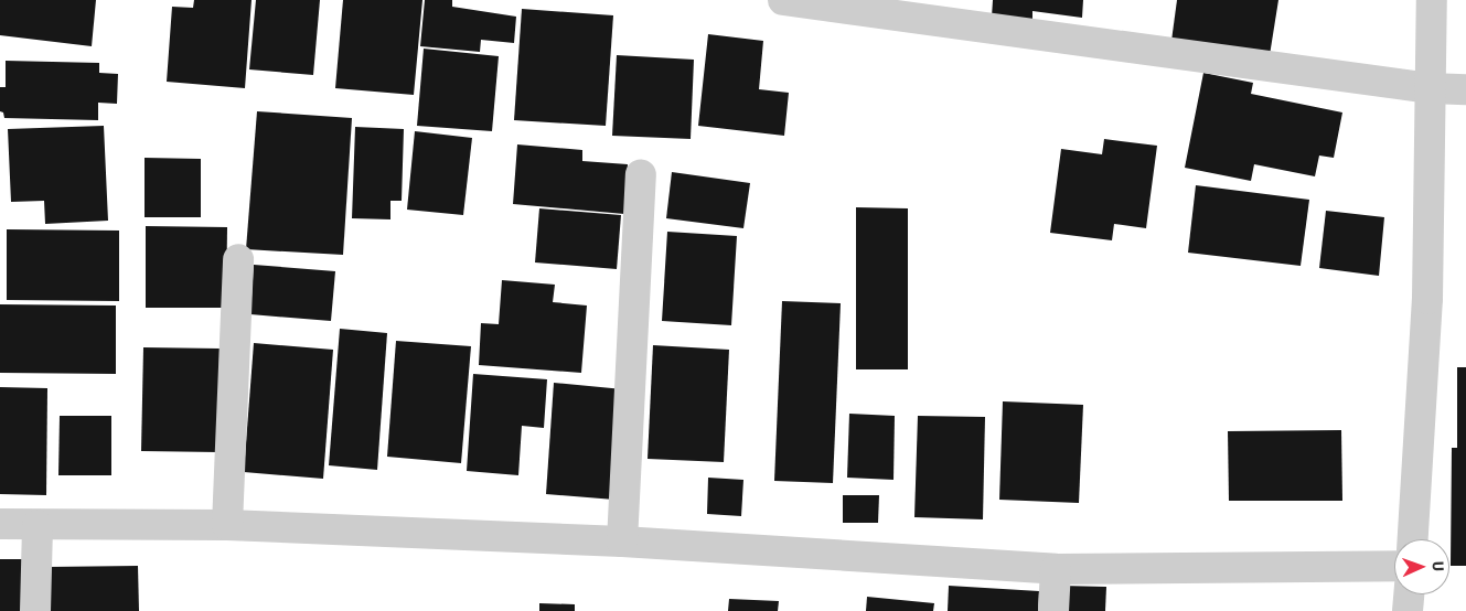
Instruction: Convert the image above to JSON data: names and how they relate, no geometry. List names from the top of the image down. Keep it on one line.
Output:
{"north":"right"}
